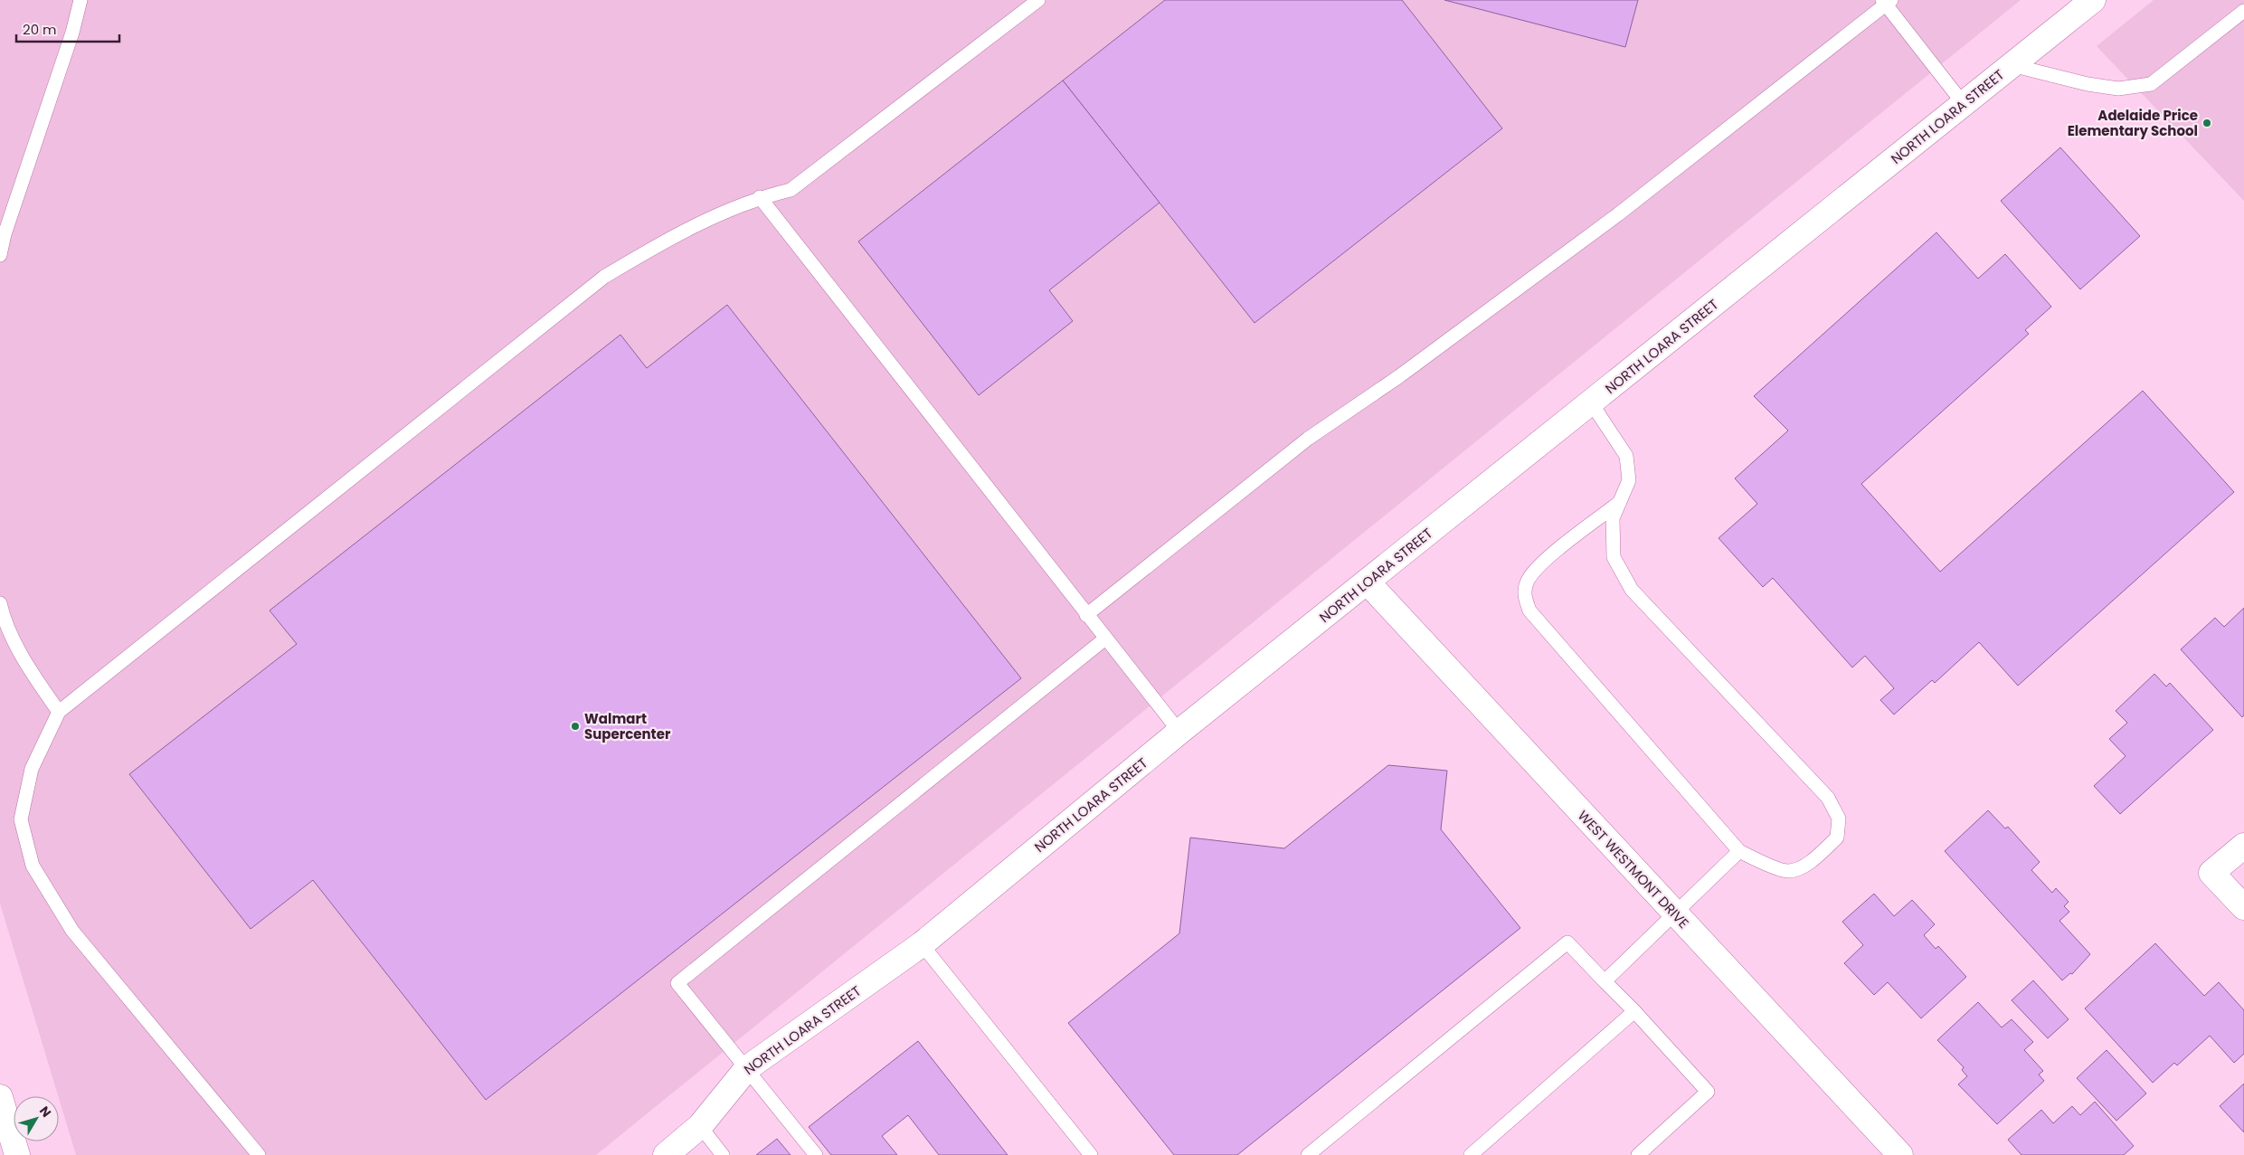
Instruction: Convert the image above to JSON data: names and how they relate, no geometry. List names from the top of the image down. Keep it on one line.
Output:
{"streets":{"main road":["NORTH LOARA STREET","WEST WESTMONT DRIVE"]},"crossings":[["NORTH LOARA STREET","WEST WESTMONT DRIVE"]],"places":["Adelaide Price Elementary School","Walmart Supercenter"],"scale_bar":"20 m","north":"top right"}
